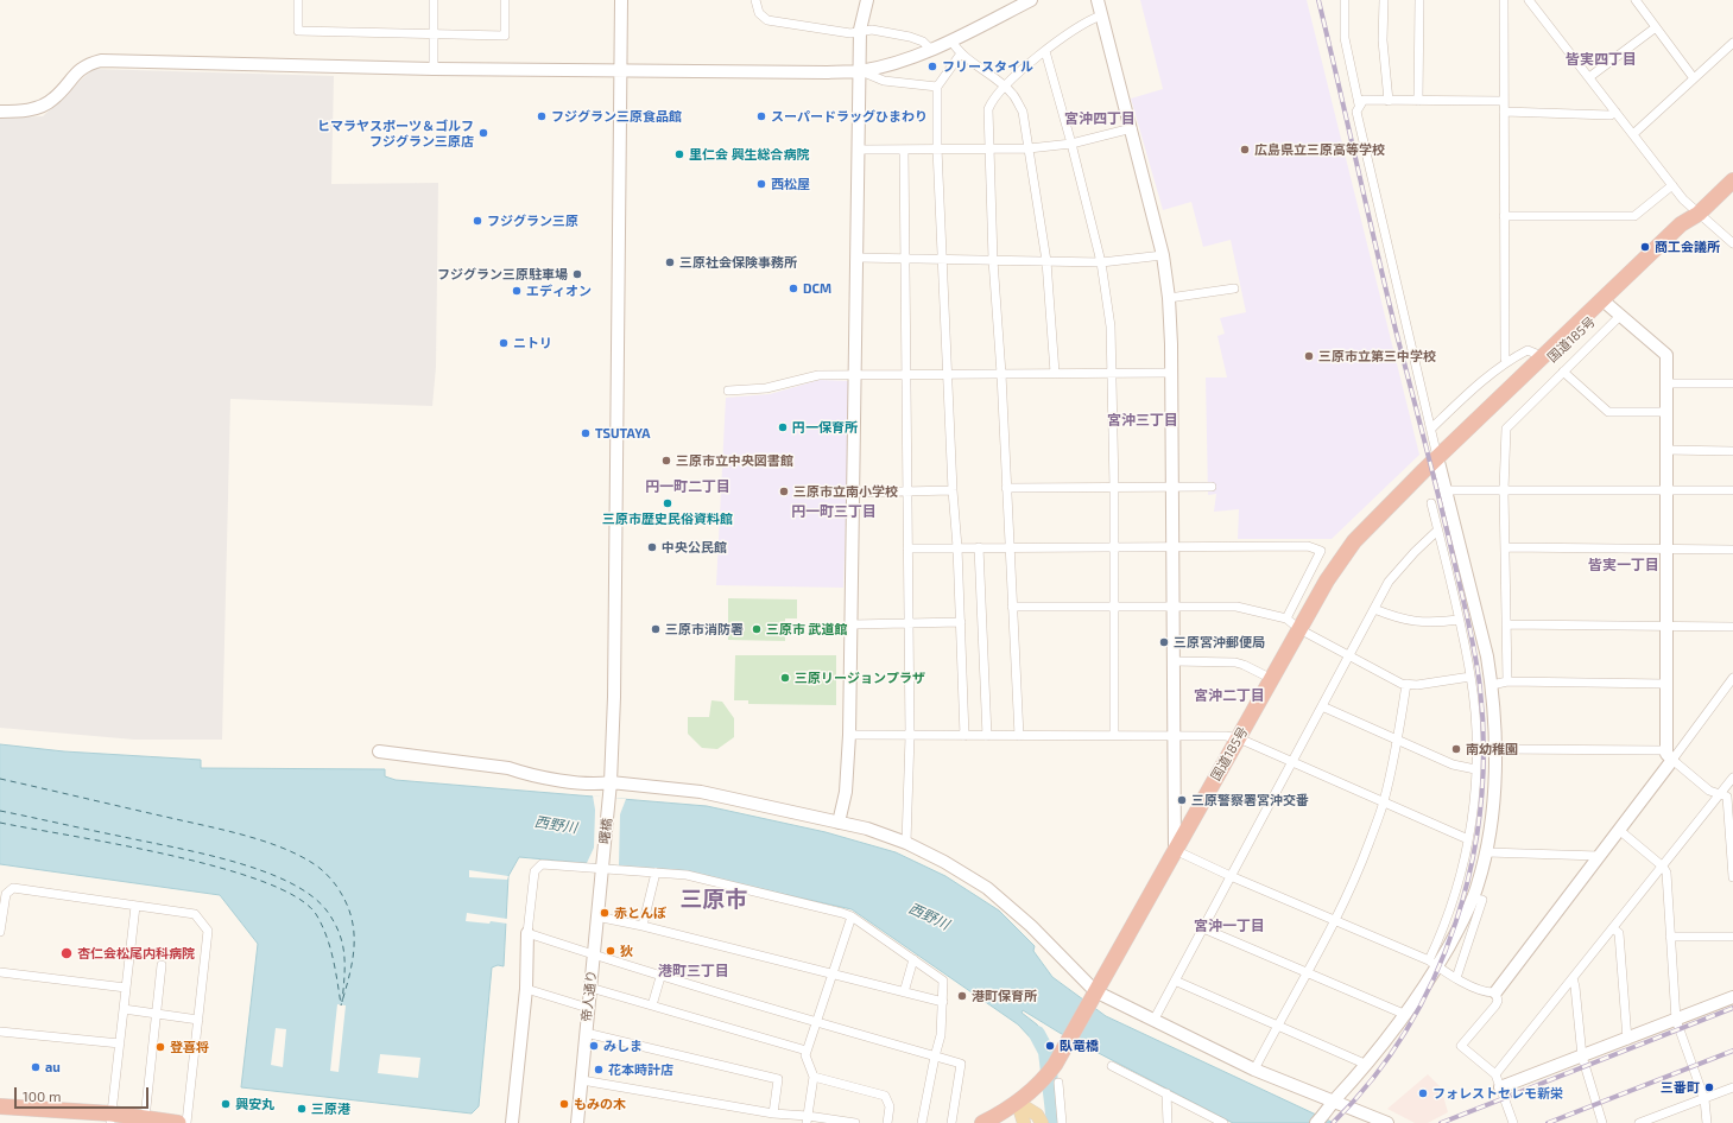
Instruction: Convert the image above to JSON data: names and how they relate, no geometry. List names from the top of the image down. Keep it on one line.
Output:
{"streets":{"highway":["国道185号"],"street":["曙橋","帝人通り"]},"crossings":[["曙橋","帝人通り"]],"districts":["皆実四丁目","宮沖四丁目","宮沖三丁目","円一町二丁目","円一町三丁目","皆実一丁目","宮沖二丁目","三原市","宮沖一丁目","港町三丁目"],"water":["西野川"],"places":["フリースタイル","フジグラン三原食品館","スーパードラッグひまわり","ヒマラヤスポーツ＆ゴルフ フジグラン三原店","広島県立三原高等学校","里仁会 興生総合病院","西松屋","フジグラン三原","商工会議所","三原社会保険事務所","フジグラン三原駐車場","DCM","エディオン","ニトリ","三原市立第三中学校","円一保育所","TSUTAYA","三原市立中央図書館","三原市立南小学校","三原市歴史民俗資料館","中央公民館","三原市消防署","三原市 武道館","三原宮沖郵便局","三原リージョンプラザ","南幼稚園","三原警察署宮沖交番","赤とんぼ","狄","杏仁会松尾内科病院","港町保育所","みしま","臥竜橋","登喜将","au","花本時計店","三番町","フォレストセレモ新栄","興安丸","もみの木","三原港"],"scale_bar":"100 m"}
